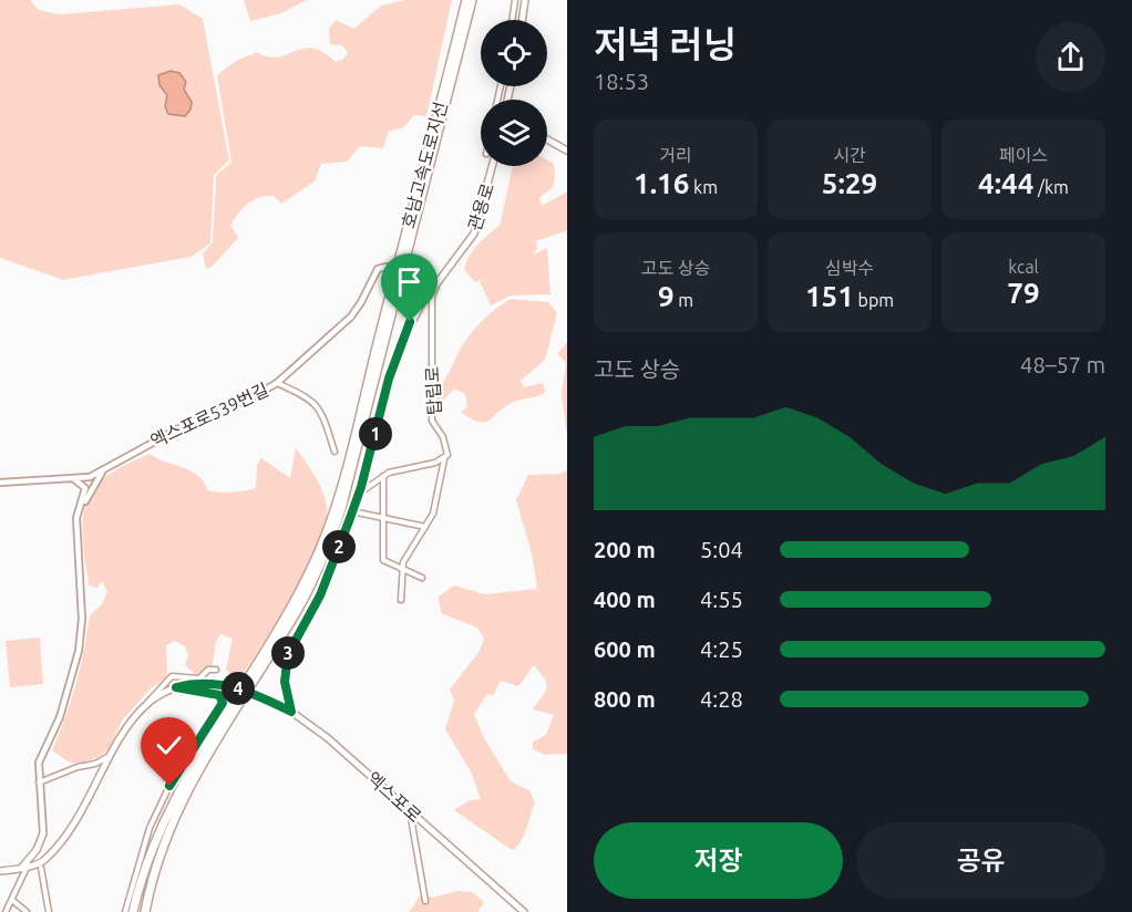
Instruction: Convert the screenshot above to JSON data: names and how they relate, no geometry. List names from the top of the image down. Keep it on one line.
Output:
{"streets":{"highway":["호남고속도로지선"],"main road":["관용로","탑립로","엑스포로"],"street":["엑스포로539번길"]},"crossings":[["관용로","탑립로"],["관용로","엑스포로539번길"],["탑립로","엑스포로539번길"],["탑립로","엑스포로"]],"page":{"heading":["저녁 러닝","18:53"],"stats":[["거리","1.16 km"],["시간","5:29"],["페이스","4:44 /km"],["고도 상승","9 m"],["심박수","151 bpm"],["kcal","79"]],"chart":["고도 상승","48–57 m"],"pins":["1","2","3","4"],"list":[{"name":"200 m","note":"5:04"},{"name":"400 m","note":"4:55"},{"name":"600 m","note":"4:25"},{"name":"800 m","note":"4:28"}],"buttons":["저장","공유"]}}
